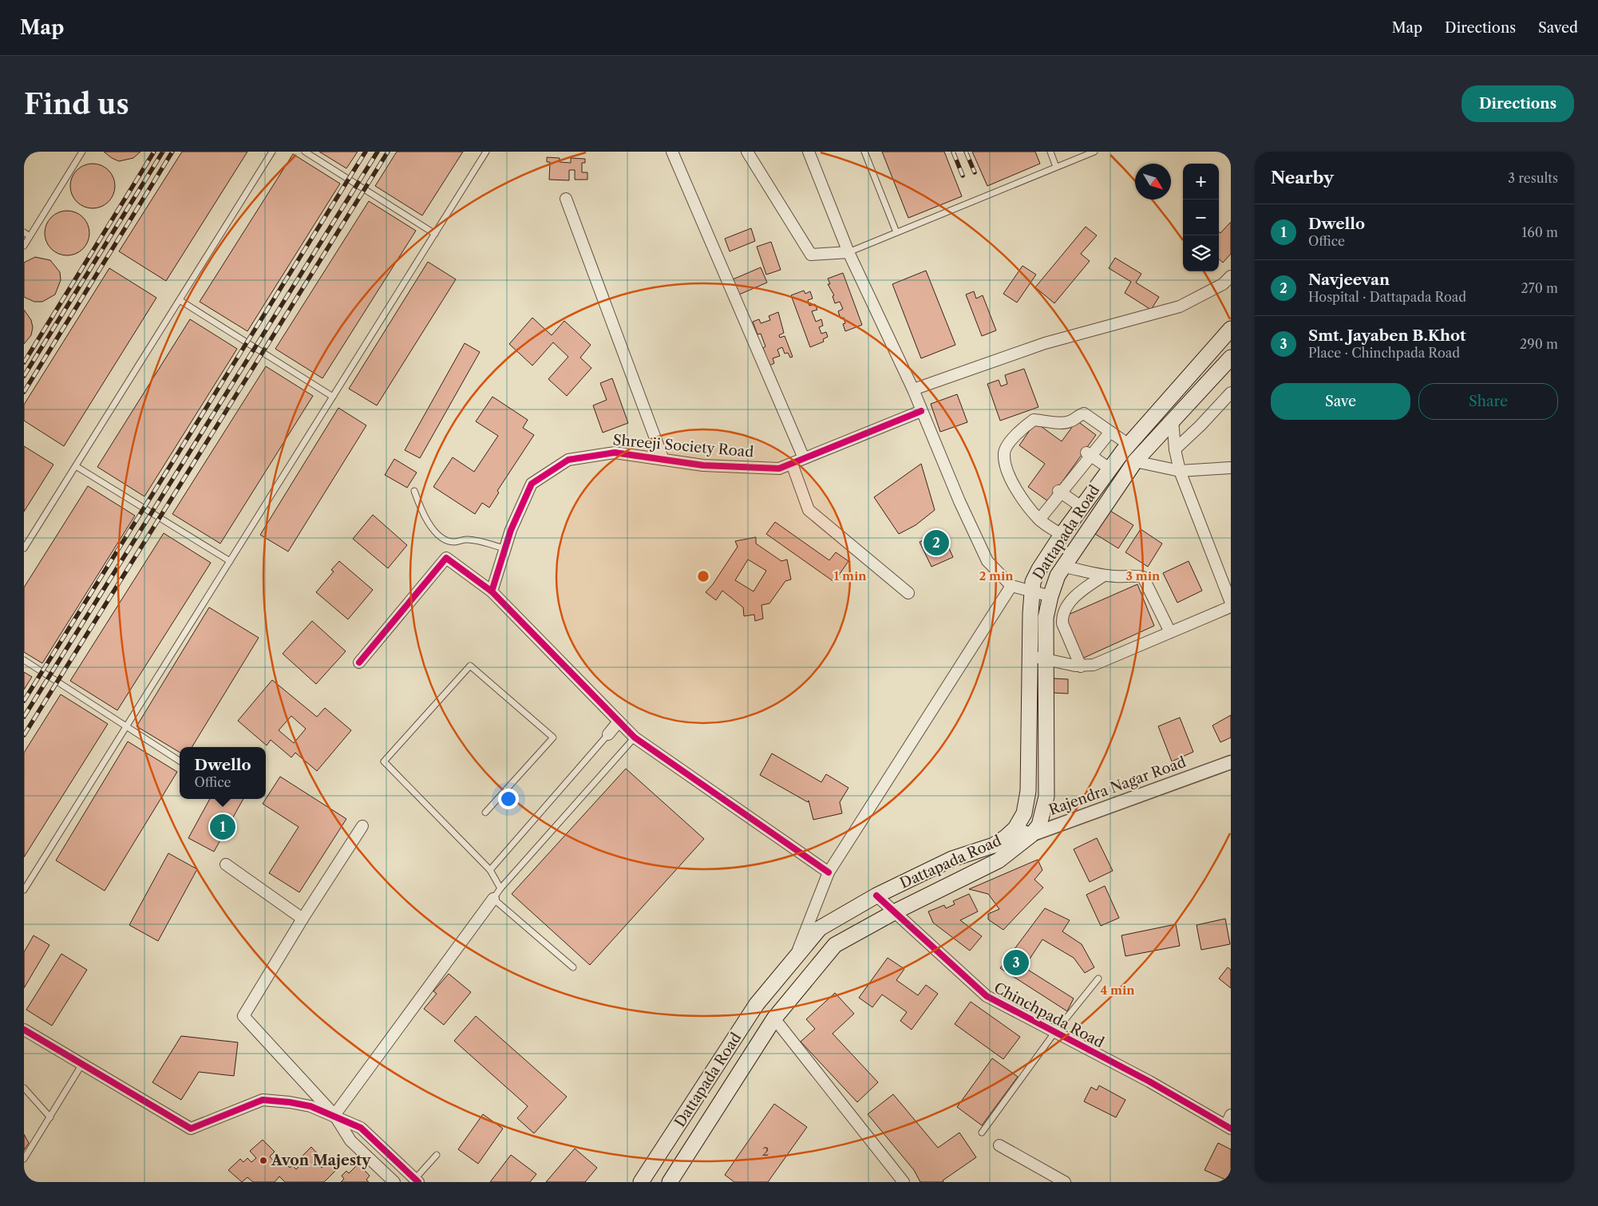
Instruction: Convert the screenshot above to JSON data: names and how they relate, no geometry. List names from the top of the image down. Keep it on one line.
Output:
{"streets":{"main road":["Dattapada Road"],"street":["Shreeji Society Road","Rajendra Nagar Road","Chinchpada Road"]},"crossings":[["Dattapada Road","Rajendra Nagar Road"],["Dattapada Road","Chinchpada Road"]],"places":["Avon Majesty"],"house_numbers":["2"],"north":"bottom right","page":{"header":"Map","nav":["Map","Directions","Saved"],"buttons":["Directions",["Save","Share"]],"title":"Find us","heading":["Nearby","3 results"],"map_buttons":["+","−"],"list":[{"mark":"1","name":"Dwello","note":"Office","value":"160 m"},{"mark":"2","name":"Navjeevan","note":"Hospital · Dattapada Road","value":"270 m"},{"mark":"3","name":"Smt. Jayaben B.Khot","note":"Place · Chinchpada Road","value":"290 m"}],"pins":["2","1","3"],"popup":["Dwello","Office"]},"rings":["1 min","2 min","3 min","4 min"]}
